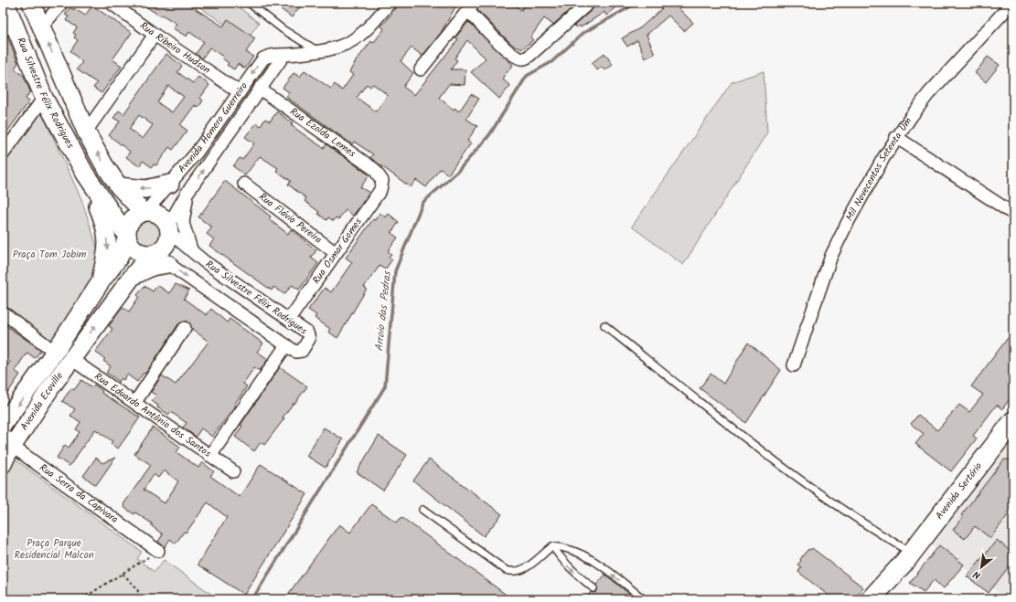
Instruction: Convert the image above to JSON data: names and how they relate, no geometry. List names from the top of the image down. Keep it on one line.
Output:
{"streets":{"main road":["Avenida Sertório"],"street":["Rua Ribeiro Hudson","Rua Silvestre Félix Rodrigues","Avenida Homero Guerreiro","Rua Ezolda Lemes","Mil Novecentos Setenta Um","Rua Flávio Pereira","Rua Osmar Gomes","Avenida Ecoville","Rua Eduardo Antônio dos Santos","Rua Serra da Capivara"]},"crossings":[["Rua Ribeiro Hudson","Avenida Homero Guerreiro"],["Rua Silvestre Félix Rodrigues","Avenida Homero Guerreiro"],["Rua Silvestre Félix Rodrigues","Rua Osmar Gomes"],["Avenida Homero Guerreiro","Rua Ezolda Lemes"],["Rua Ezolda Lemes","Rua Osmar Gomes"],["Rua Flávio Pereira","Rua Osmar Gomes"],["Avenida Ecoville","Rua Eduardo Antônio dos Santos"],["Avenida Ecoville","Rua Serra da Capivara"]],"water":["Arroio das Pedras"],"parks":["Praça Tom Jobim","Praça Parque Residencial Malcon"],"north":"bottom left"}
